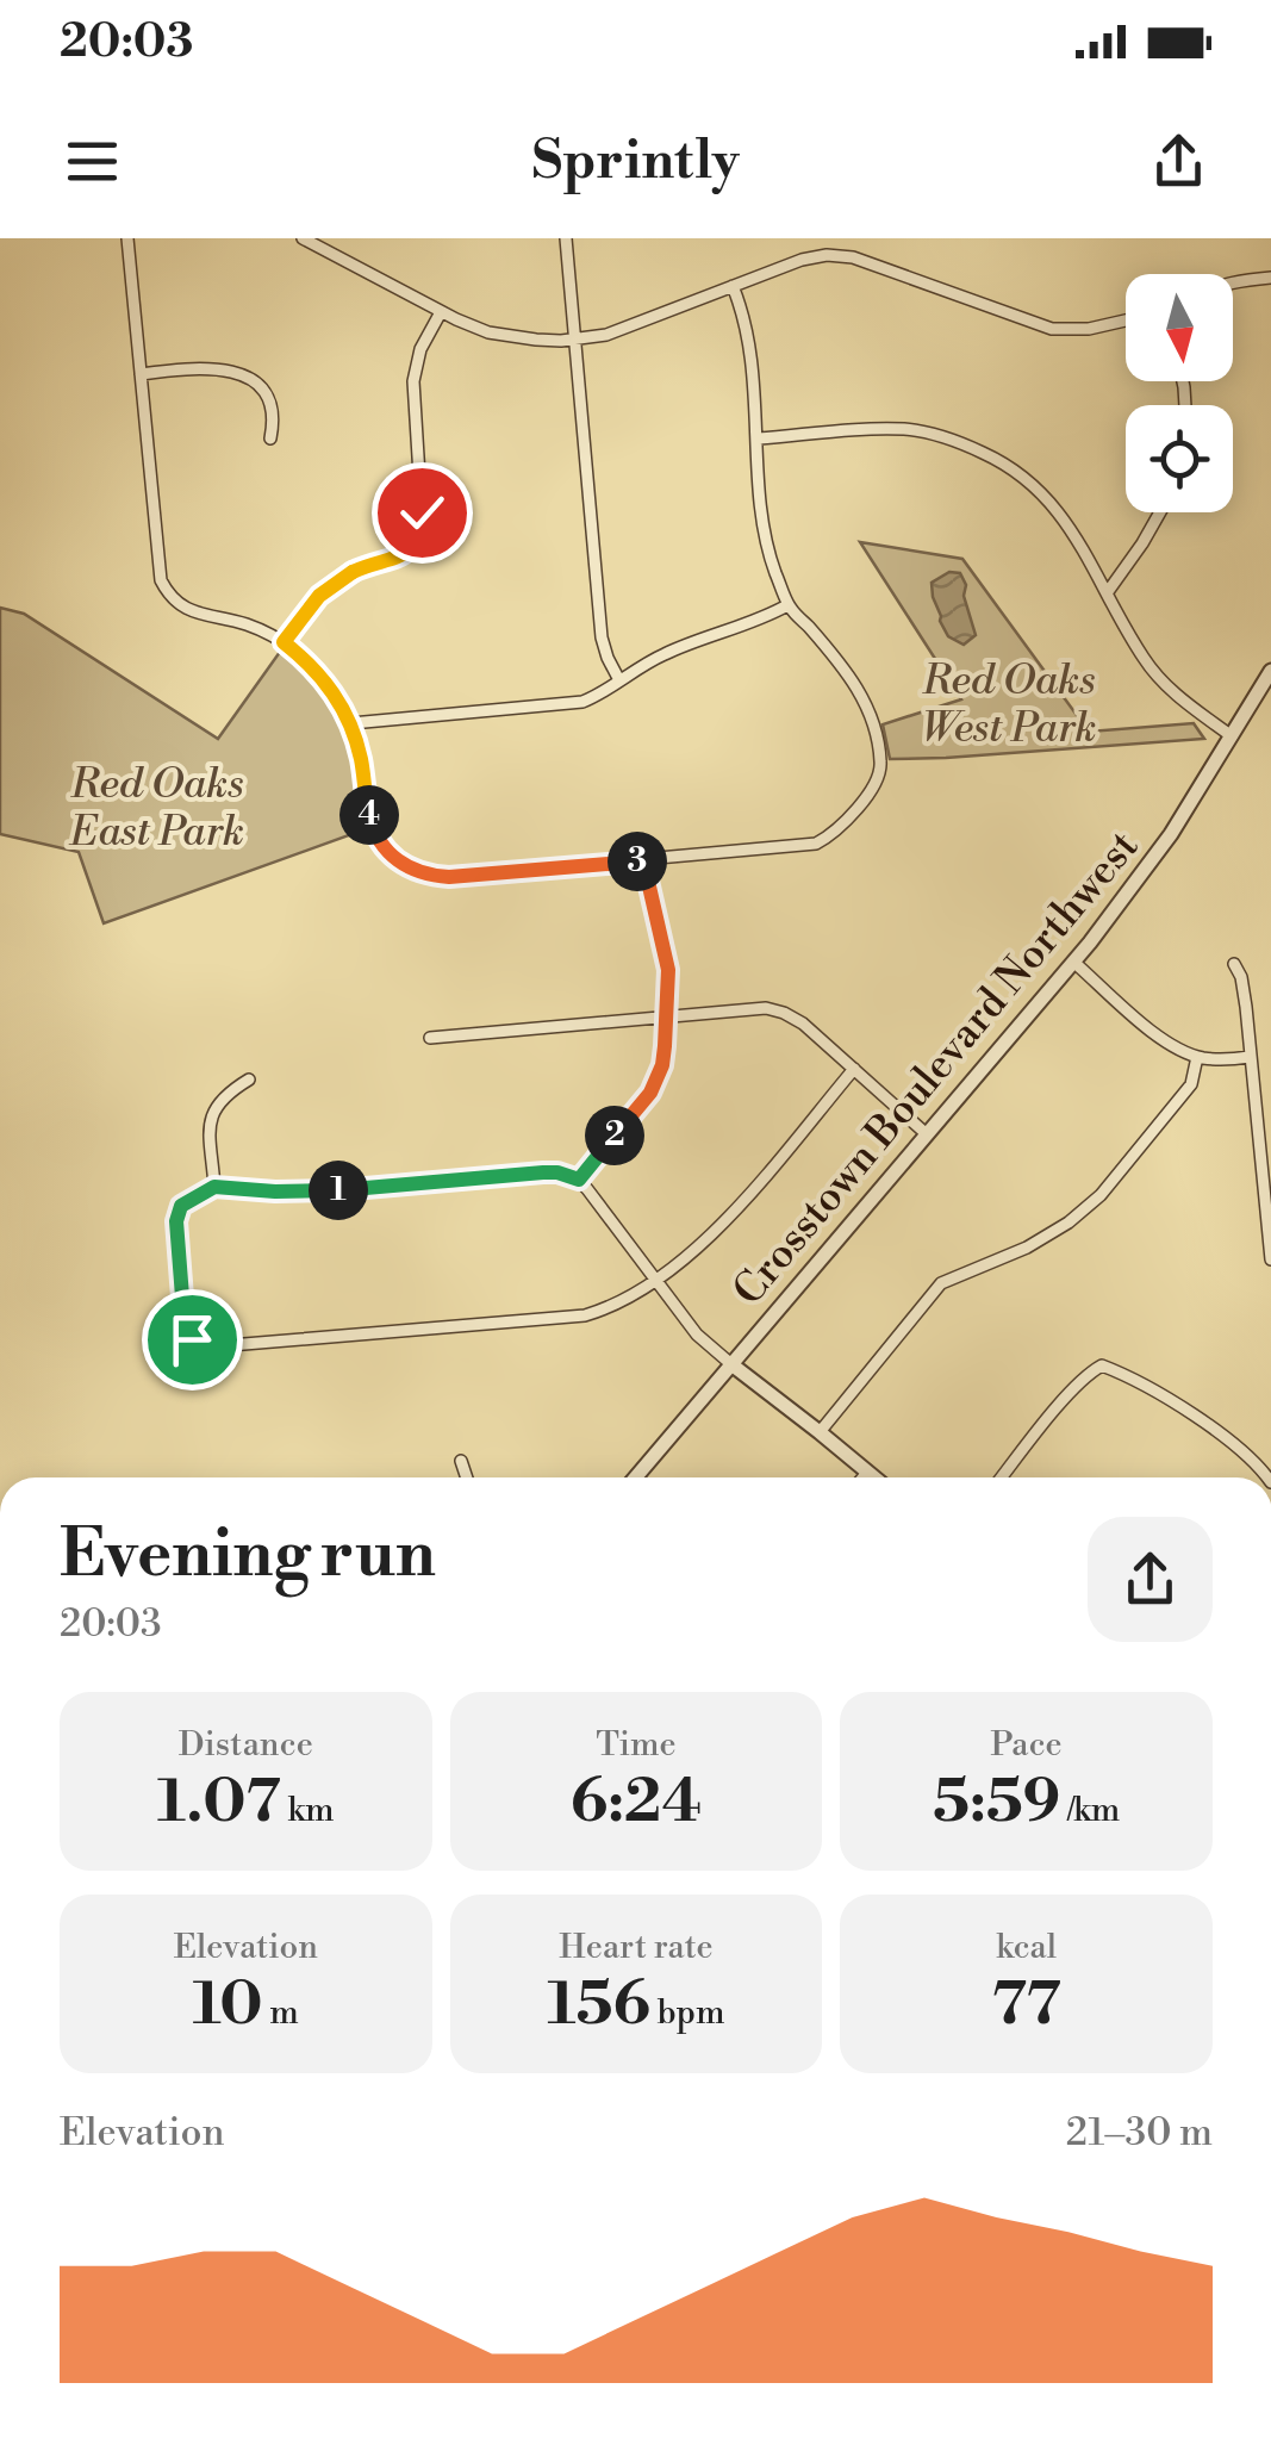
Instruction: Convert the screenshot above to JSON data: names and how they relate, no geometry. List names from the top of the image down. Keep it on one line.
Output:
{"streets":{"street":["Crosstown Boulevard Northwest"]},"parks":["Red Oaks West Park","Red Oaks East Park"],"north":"bottom","page":{"status":"20:03","header":"Sprintly","pins":["4","3","2","1"],"heading":["Evening run","20:03"],"stats":[["Distance","1.07 km"],["Time","6:24"],["Pace","5:59 /km"],["Elevation","10 m"],["Heart rate","156 bpm"],["kcal","77"]],"chart":["Elevation","21–30 m"]}}
